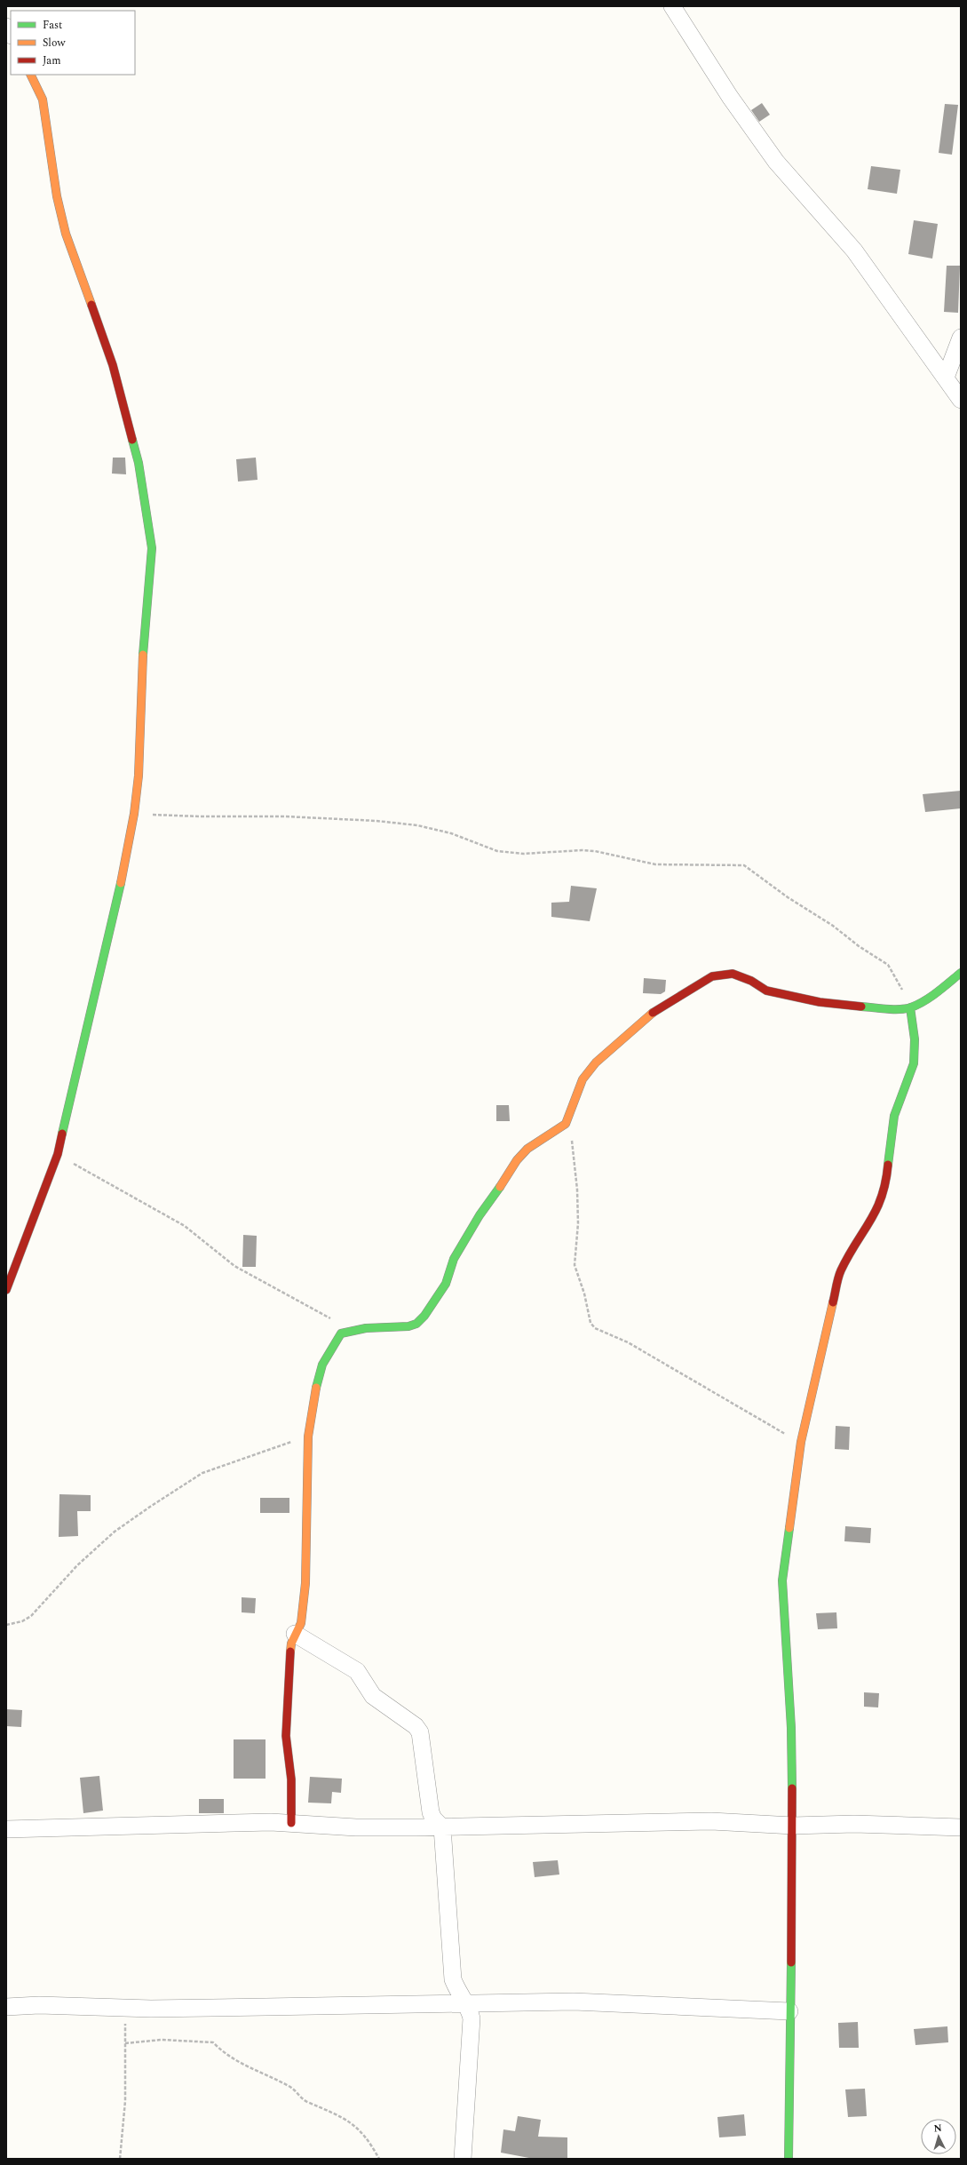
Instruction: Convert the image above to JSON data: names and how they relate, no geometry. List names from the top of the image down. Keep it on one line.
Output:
{"legend":["Fast","Slow","Jam"],"north":"top"}
